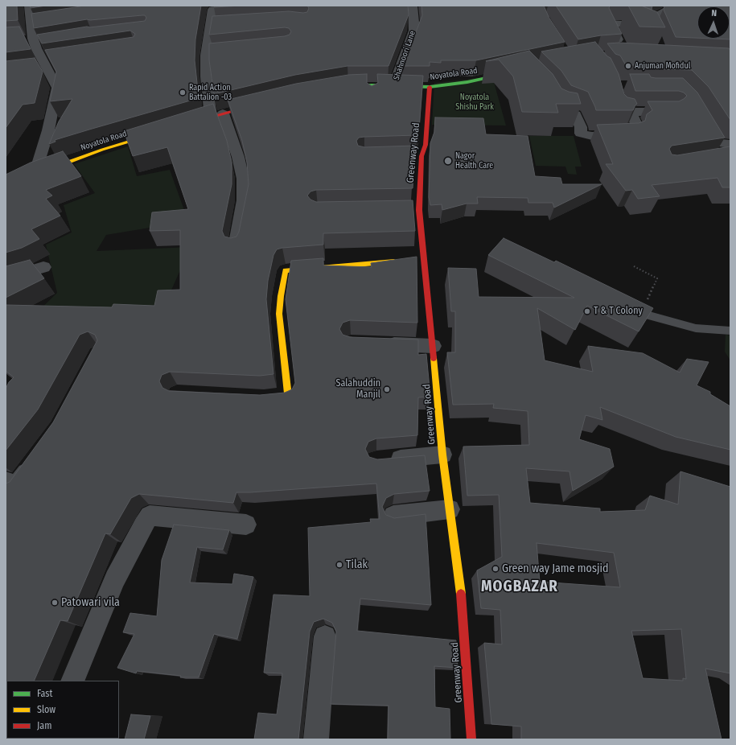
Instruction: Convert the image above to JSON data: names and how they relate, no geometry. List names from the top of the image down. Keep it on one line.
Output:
{"streets":{"street":["Shahnoori Lane","Noyatola Road","Greenway Road"]},"crossings":[["Shahnoori Lane","Noyatola Road"],["Noyatola Road","Greenway Road"]],"districts":["MOGBAZAR"],"parks":["Noyatola Shishu Park"],"places":["Anjuman Mofidul","Rapid Action Battalion -03","Nagor Health Care","T & T Colony","Salahuddin Manjil","Tilak","Green way Jame mosjid","Patowari vila"],"legend":["Fast","Slow","Jam"],"north":"top"}
